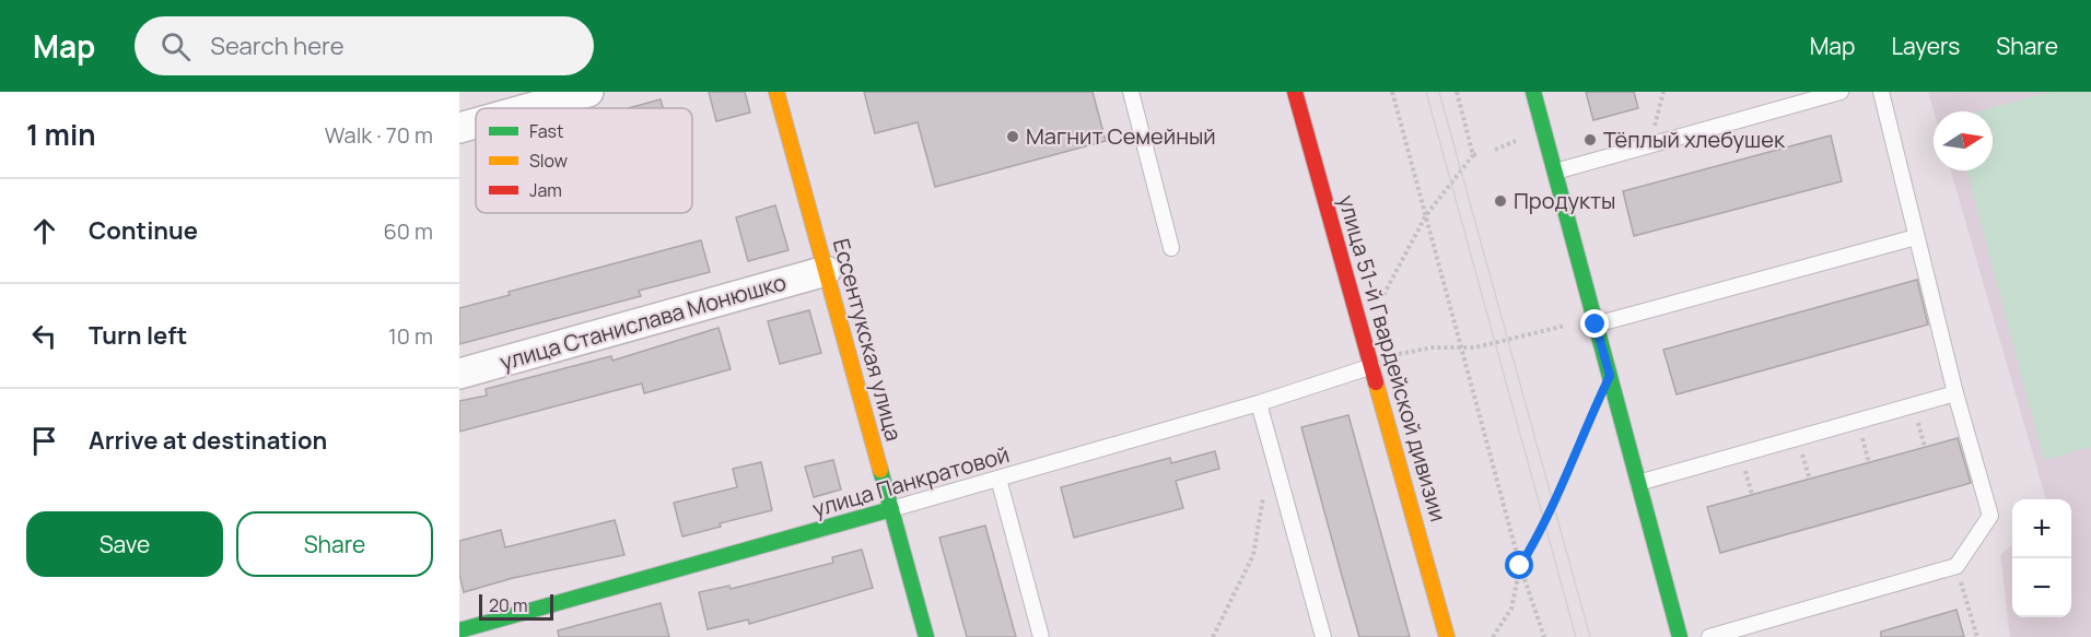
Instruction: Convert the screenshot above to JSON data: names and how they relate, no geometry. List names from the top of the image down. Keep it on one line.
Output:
{"streets":{"main road":["Ессентукская улица","улица 51-й Гвардейской дивизии","улица Панкратовой"],"street":["улица Станислава Монюшко"]},"crossings":[["улица Станислава Монюшко","Ессентукская улица"],["Ессентукская улица","улица Панкратовой"],["улица 51-й Гвардейской дивизии","улица Панкратовой"]],"places":["Магнит Семейный","Тёплый хлебушек","Продукты"],"legend":["Fast","Slow","Jam"],"scale_bar":"20 m","north":"right","page":{"header":"Map","search":"Search here","nav":["Map","Layers","Share"],"heading":["1 min","Walk · 70 m"],"list":[["Continue","60 m"],["Turn left","10 m"],"Arrive at destination"],"buttons":["Save","Share"],"map_buttons":["+","−"],"scale":"20 m"}}
